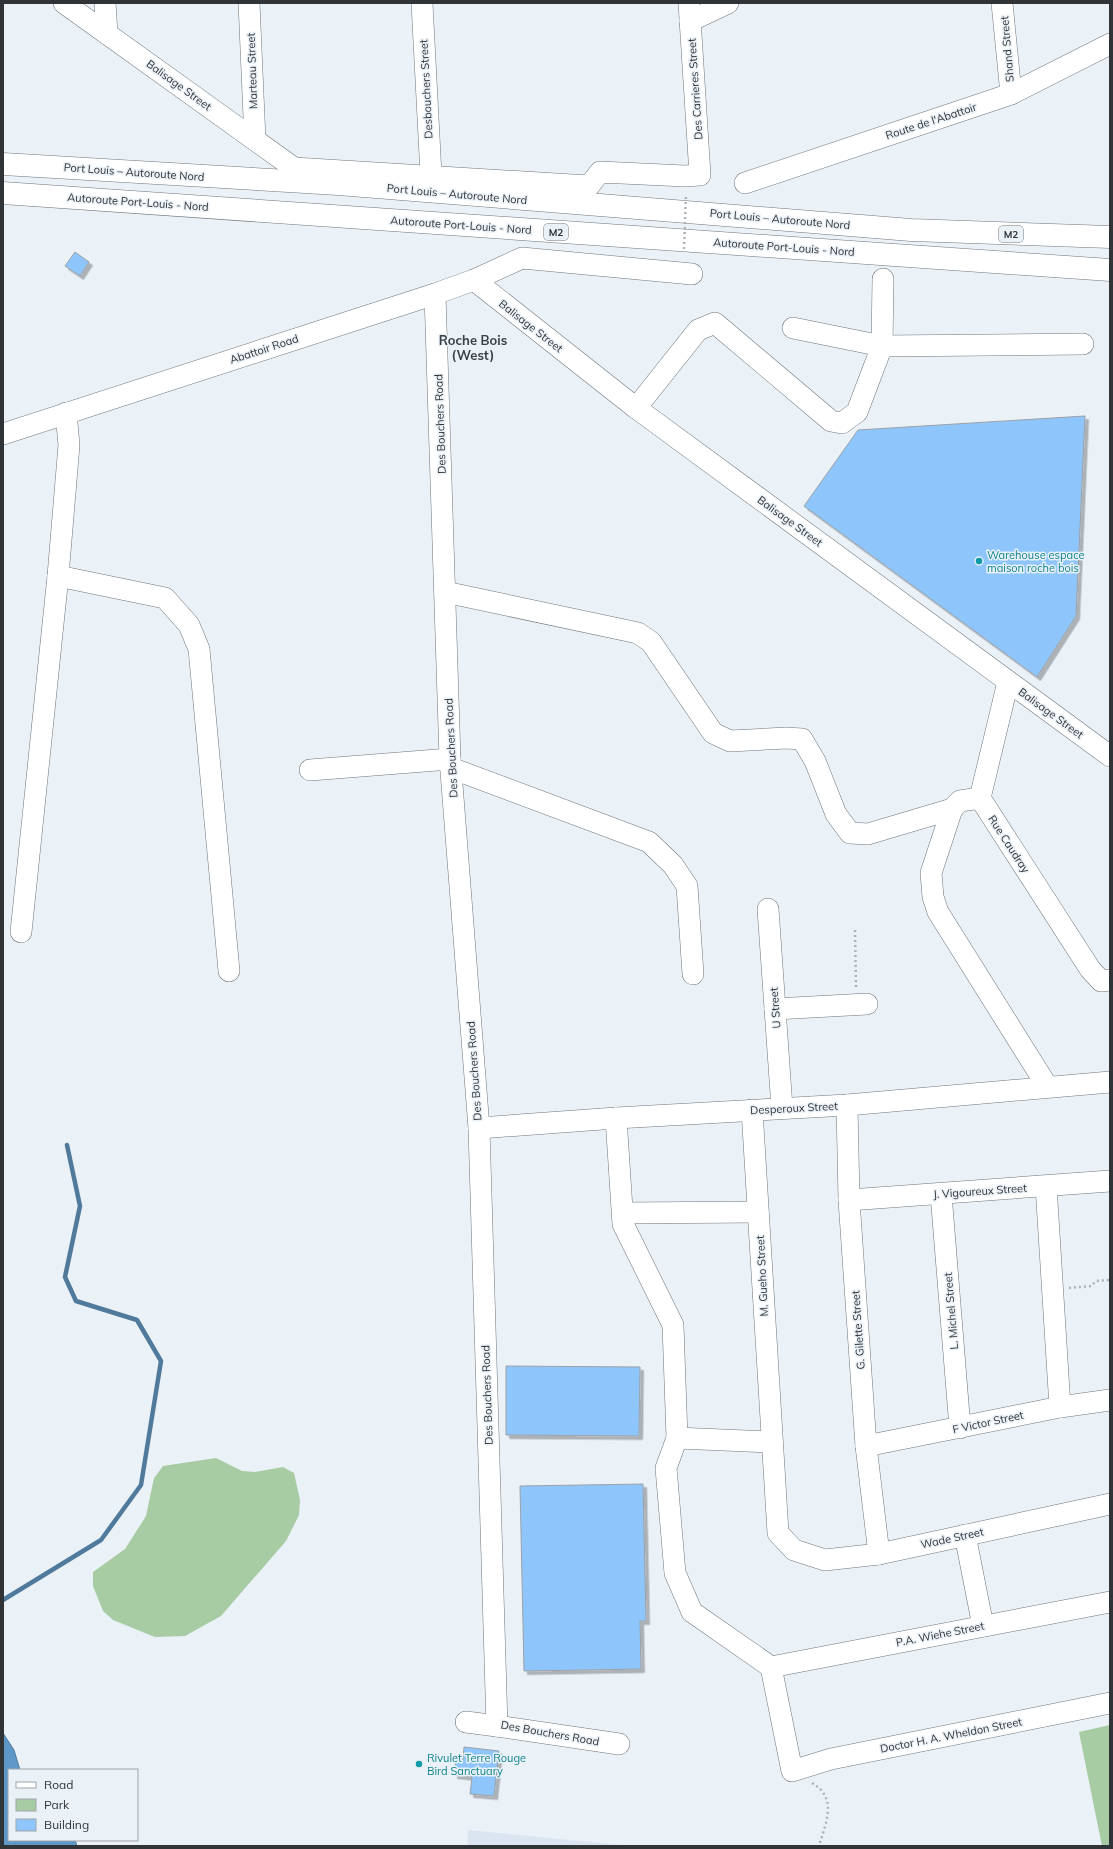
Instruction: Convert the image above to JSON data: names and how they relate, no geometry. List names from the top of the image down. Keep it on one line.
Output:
{"streets":{"highway":["Port Louis – Autoroute Nord","Autoroute Port-Louis - Nord","M2"],"street":["Shand Street","Marteau Street","Balisage Street","Desbouchers Street","Des Carrieres Street","Route de l'Abattoir","Abattoir Road","Des Bouchers Road","Rue Caudray","U Street","Desperoux Street","J. Vigoureux Street","M. Gueho Street","L. Michel Street","G. Gilette Street","F Victor Street","Wade Street","P.A. Wiehe Street","Doctor H. A. Wheldon Street"]},"crossings":[["Shand Street","Route de l'Abattoir"],["Marteau Street","Balisage Street"],["Balisage Street","Desbouchers Street"],["Balisage Street","Des Carrieres Street"],["Balisage Street","Abattoir Road"],["Desbouchers Street","Des Carrieres Street"],["Port Louis – Autoroute Nord","M2"],["Abattoir Road","Des Bouchers Road"],["Des Bouchers Road","Desperoux Street"],["U Street","Desperoux Street"],["Desperoux Street","M. Gueho Street"],["Desperoux Street","G. Gilette Street"],["J. Vigoureux Street","L. Michel Street"],["J. Vigoureux Street","G. Gilette Street"],["M. Gueho Street","Wade Street"],["L. Michel Street","F Victor Street"],["G. Gilette Street","F Victor Street"],["G. Gilette Street","Wade Street"]],"districts":["Roche Bois (West)"],"places":["Warehouse espace maison roche bois","Rivulet Terre Rouge Bird Sanctuary"],"legend":["Road","Park","Building"]}
